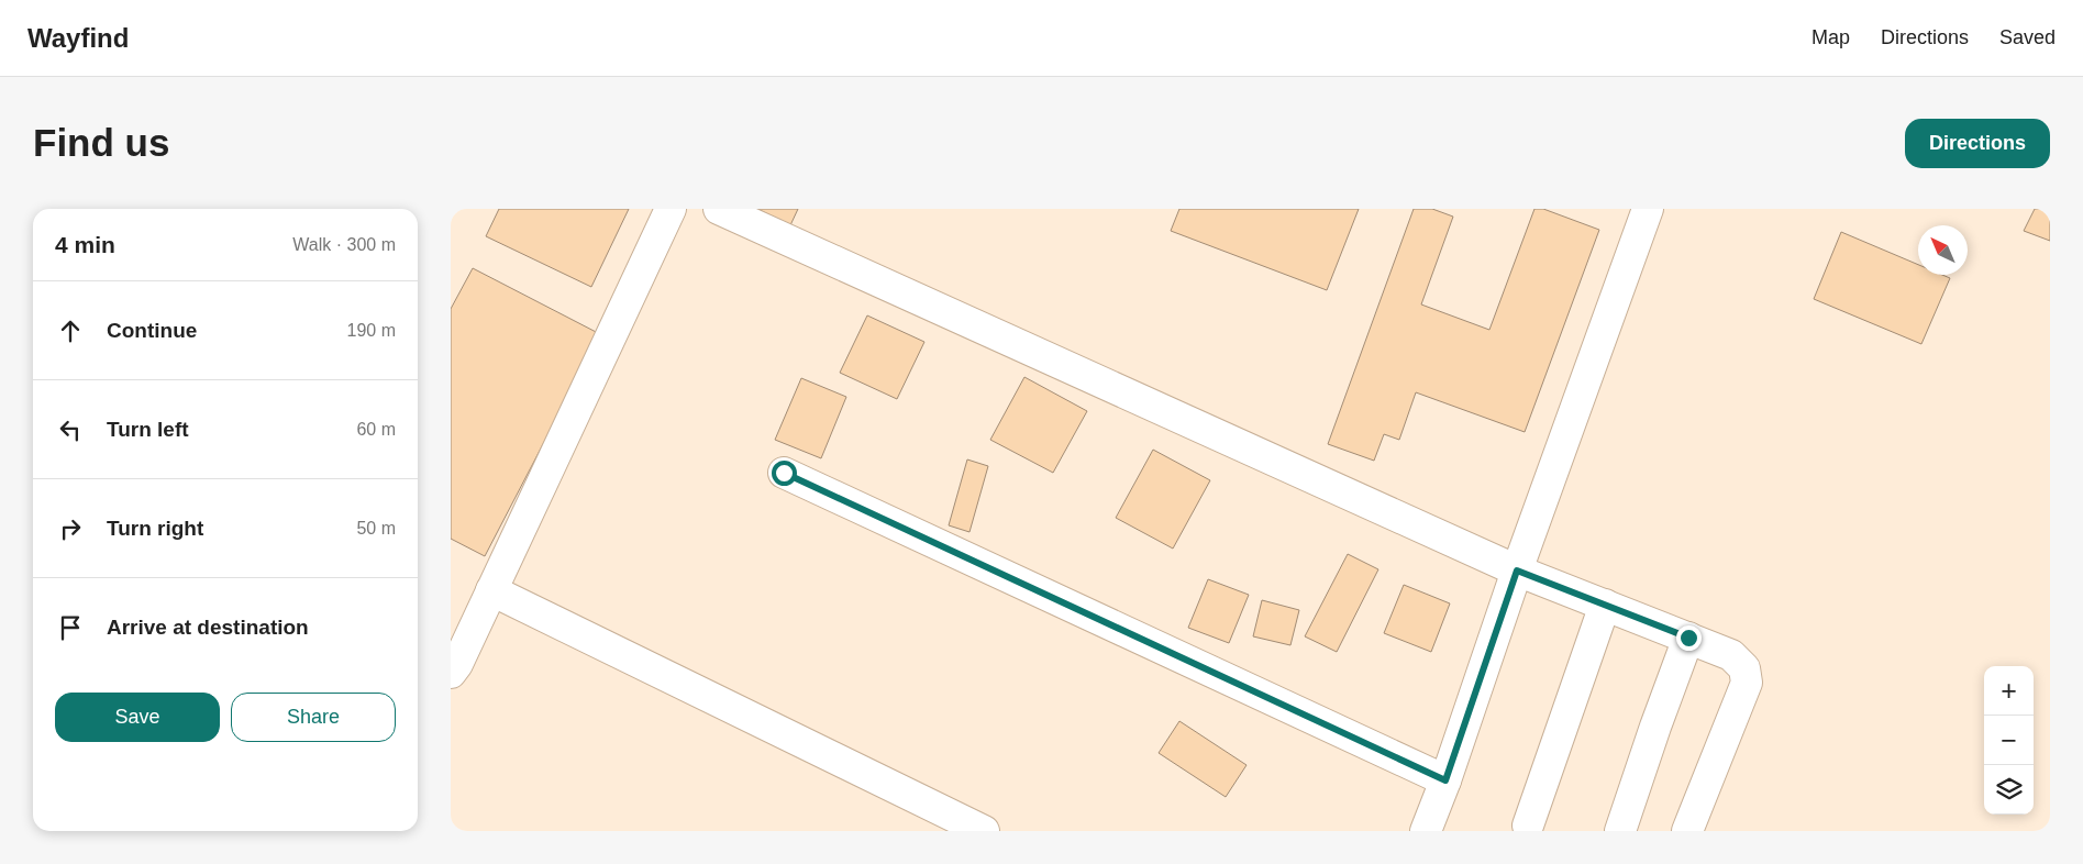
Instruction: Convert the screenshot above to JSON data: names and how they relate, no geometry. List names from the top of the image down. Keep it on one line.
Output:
{"north":"top left","page":{"header":"Wayfind","nav":["Map","Directions","Saved"],"buttons":["Directions",["Save","Share"]],"title":"Find us","heading":["4 min","Walk · 300 m"],"list":[["Continue","190 m"],["Turn left","60 m"],["Turn right","50 m"],"Arrive at destination"],"map_buttons":["+","−"]}}
